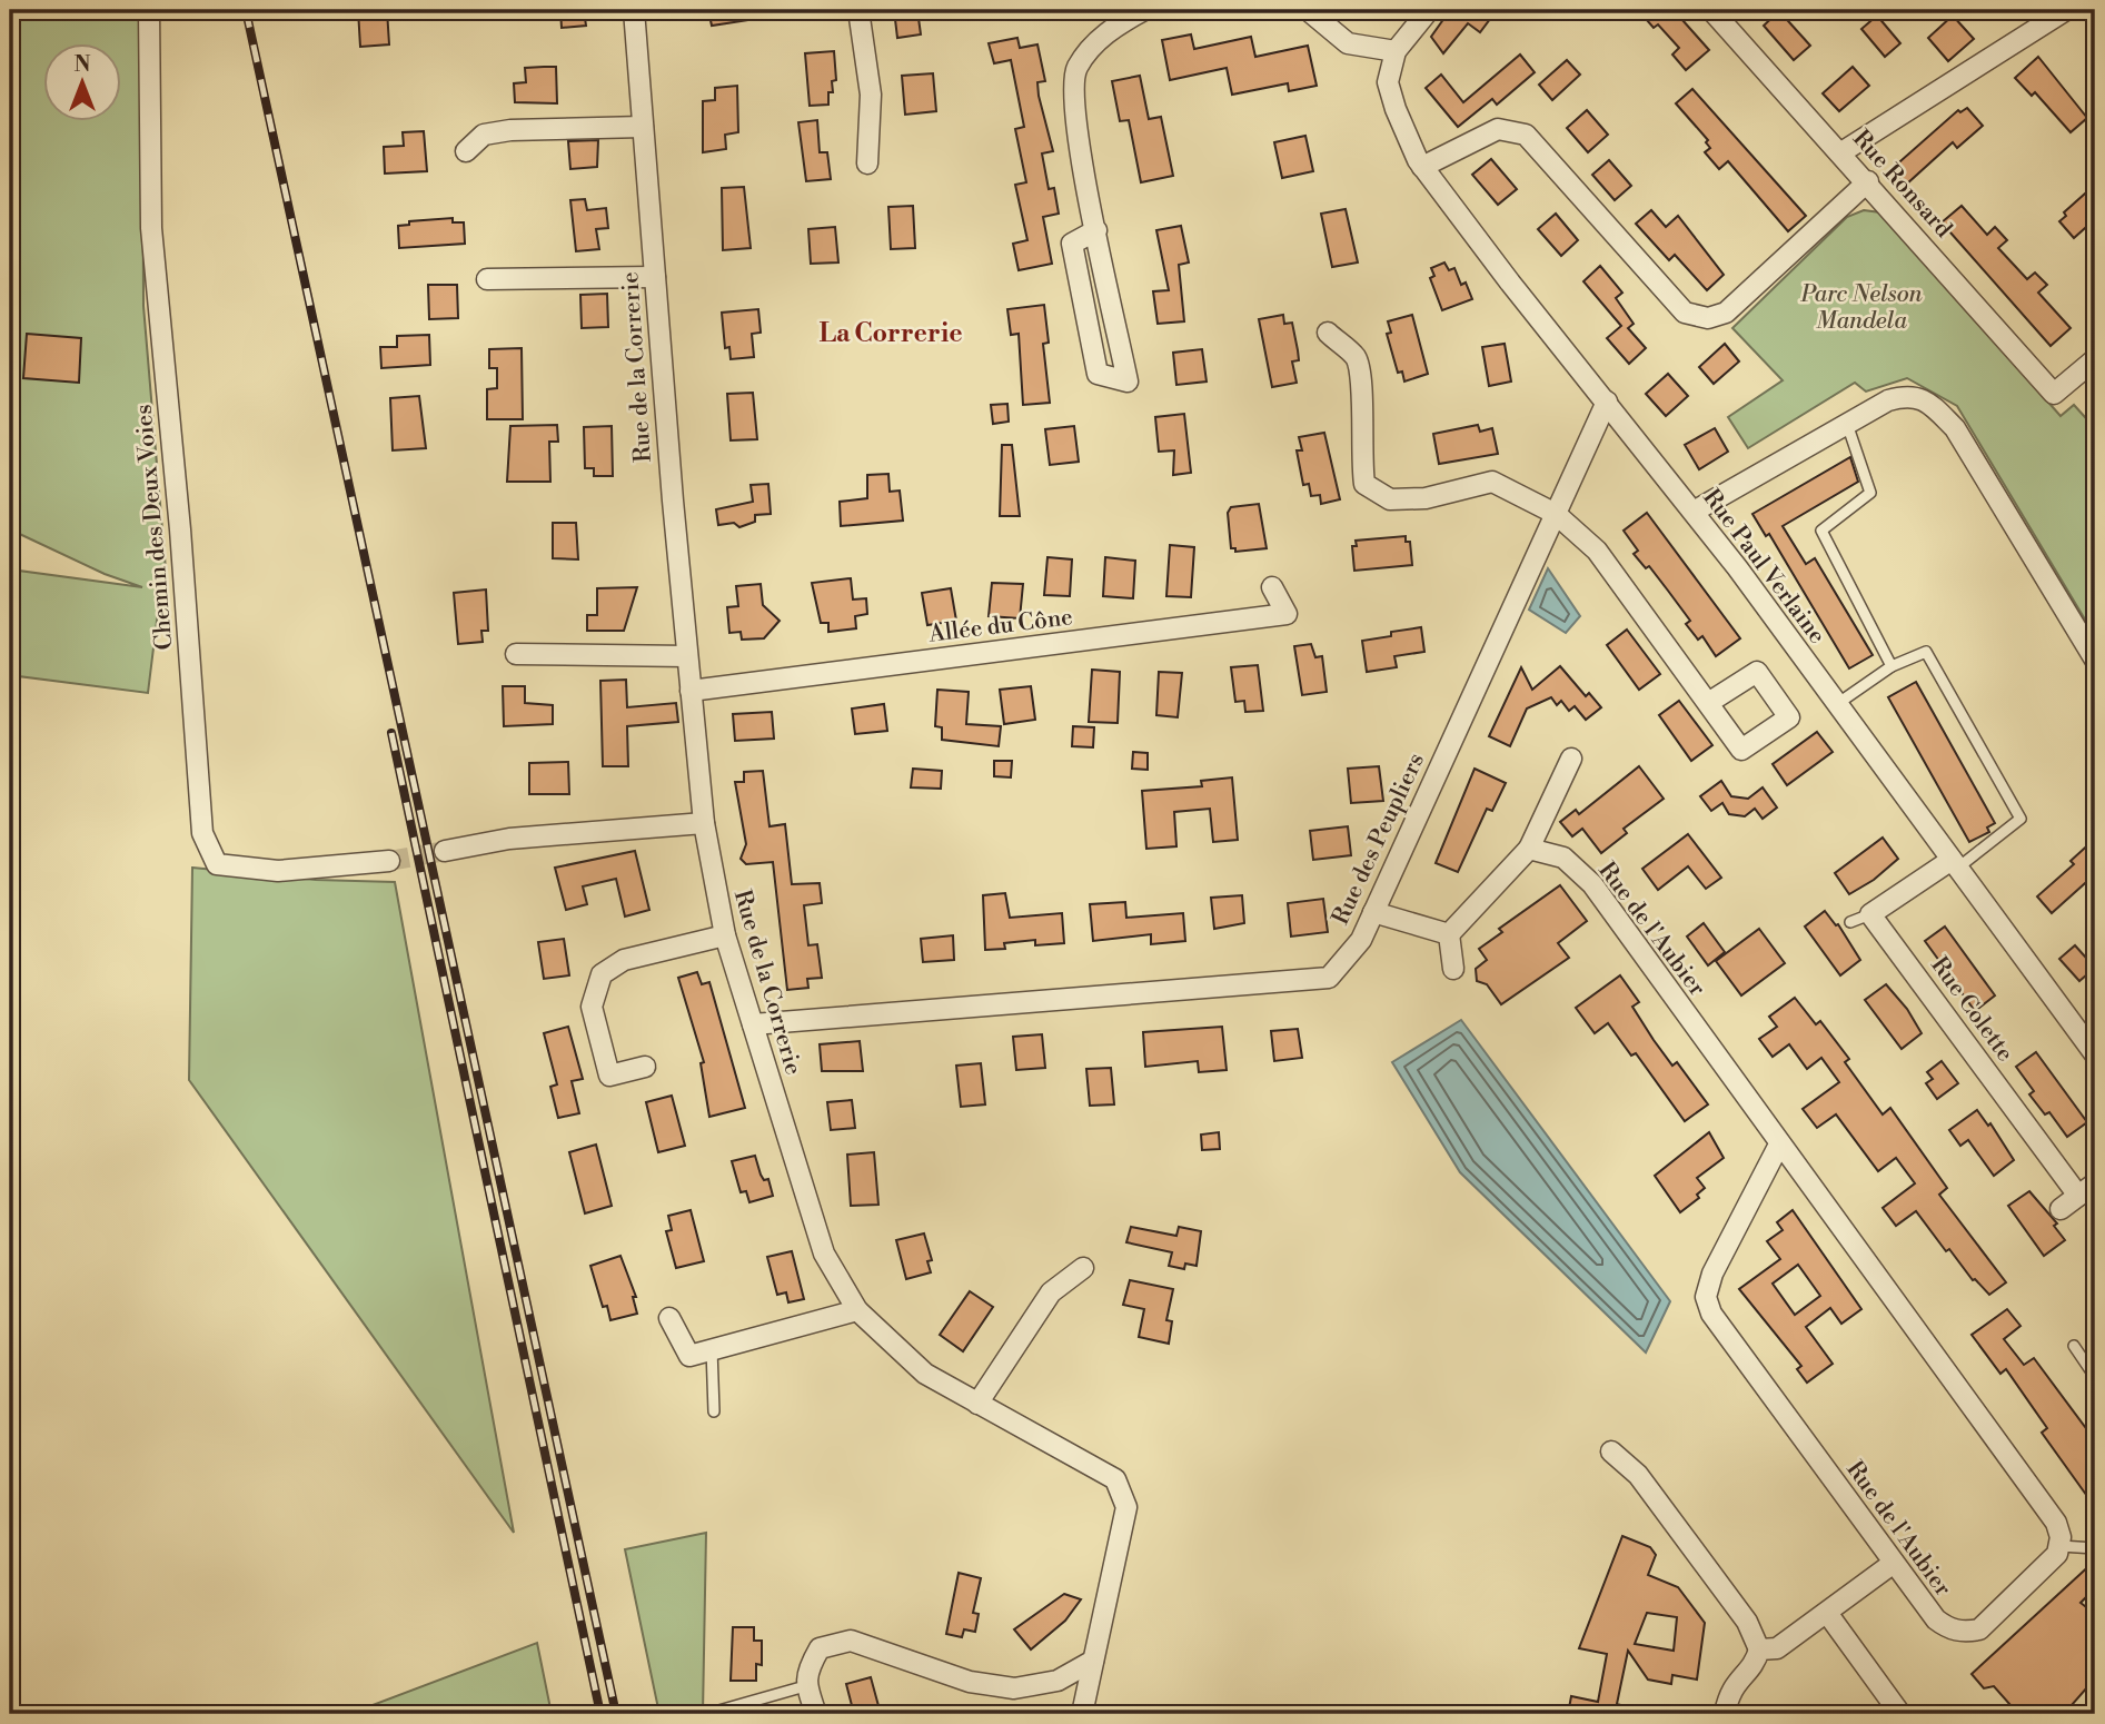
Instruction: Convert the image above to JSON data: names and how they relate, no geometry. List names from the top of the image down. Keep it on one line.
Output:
{"streets":{"street":["Rue Ronsard","Rue de la Correrie","Chemin des Deux Voies","Rue Paul Verlaine","Allée du Cône","Rue des Peupliers","Rue de l'Aubier","Rue Colette"]},"crossings":[["Rue de la Correrie","Allée du Cône"],["Rue de la Correrie","Rue des Peupliers"],["Rue Paul Verlaine","Rue des Peupliers"]],"districts":["La Correrie"],"parks":["Parc Nelson Mandela"],"north":"top"}
